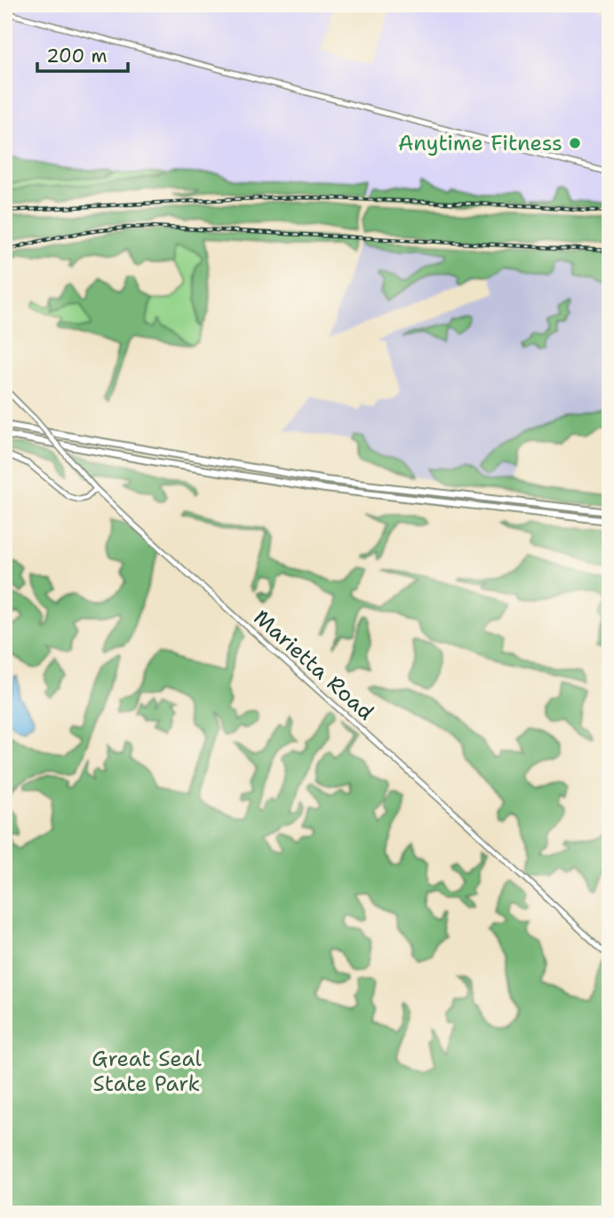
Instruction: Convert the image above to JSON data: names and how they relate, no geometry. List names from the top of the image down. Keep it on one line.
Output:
{"streets":{"street":["Marietta Road"]},"parks":["Great Seal State Park"],"places":["Anytime Fitness"],"scale_bar":"200 m"}
